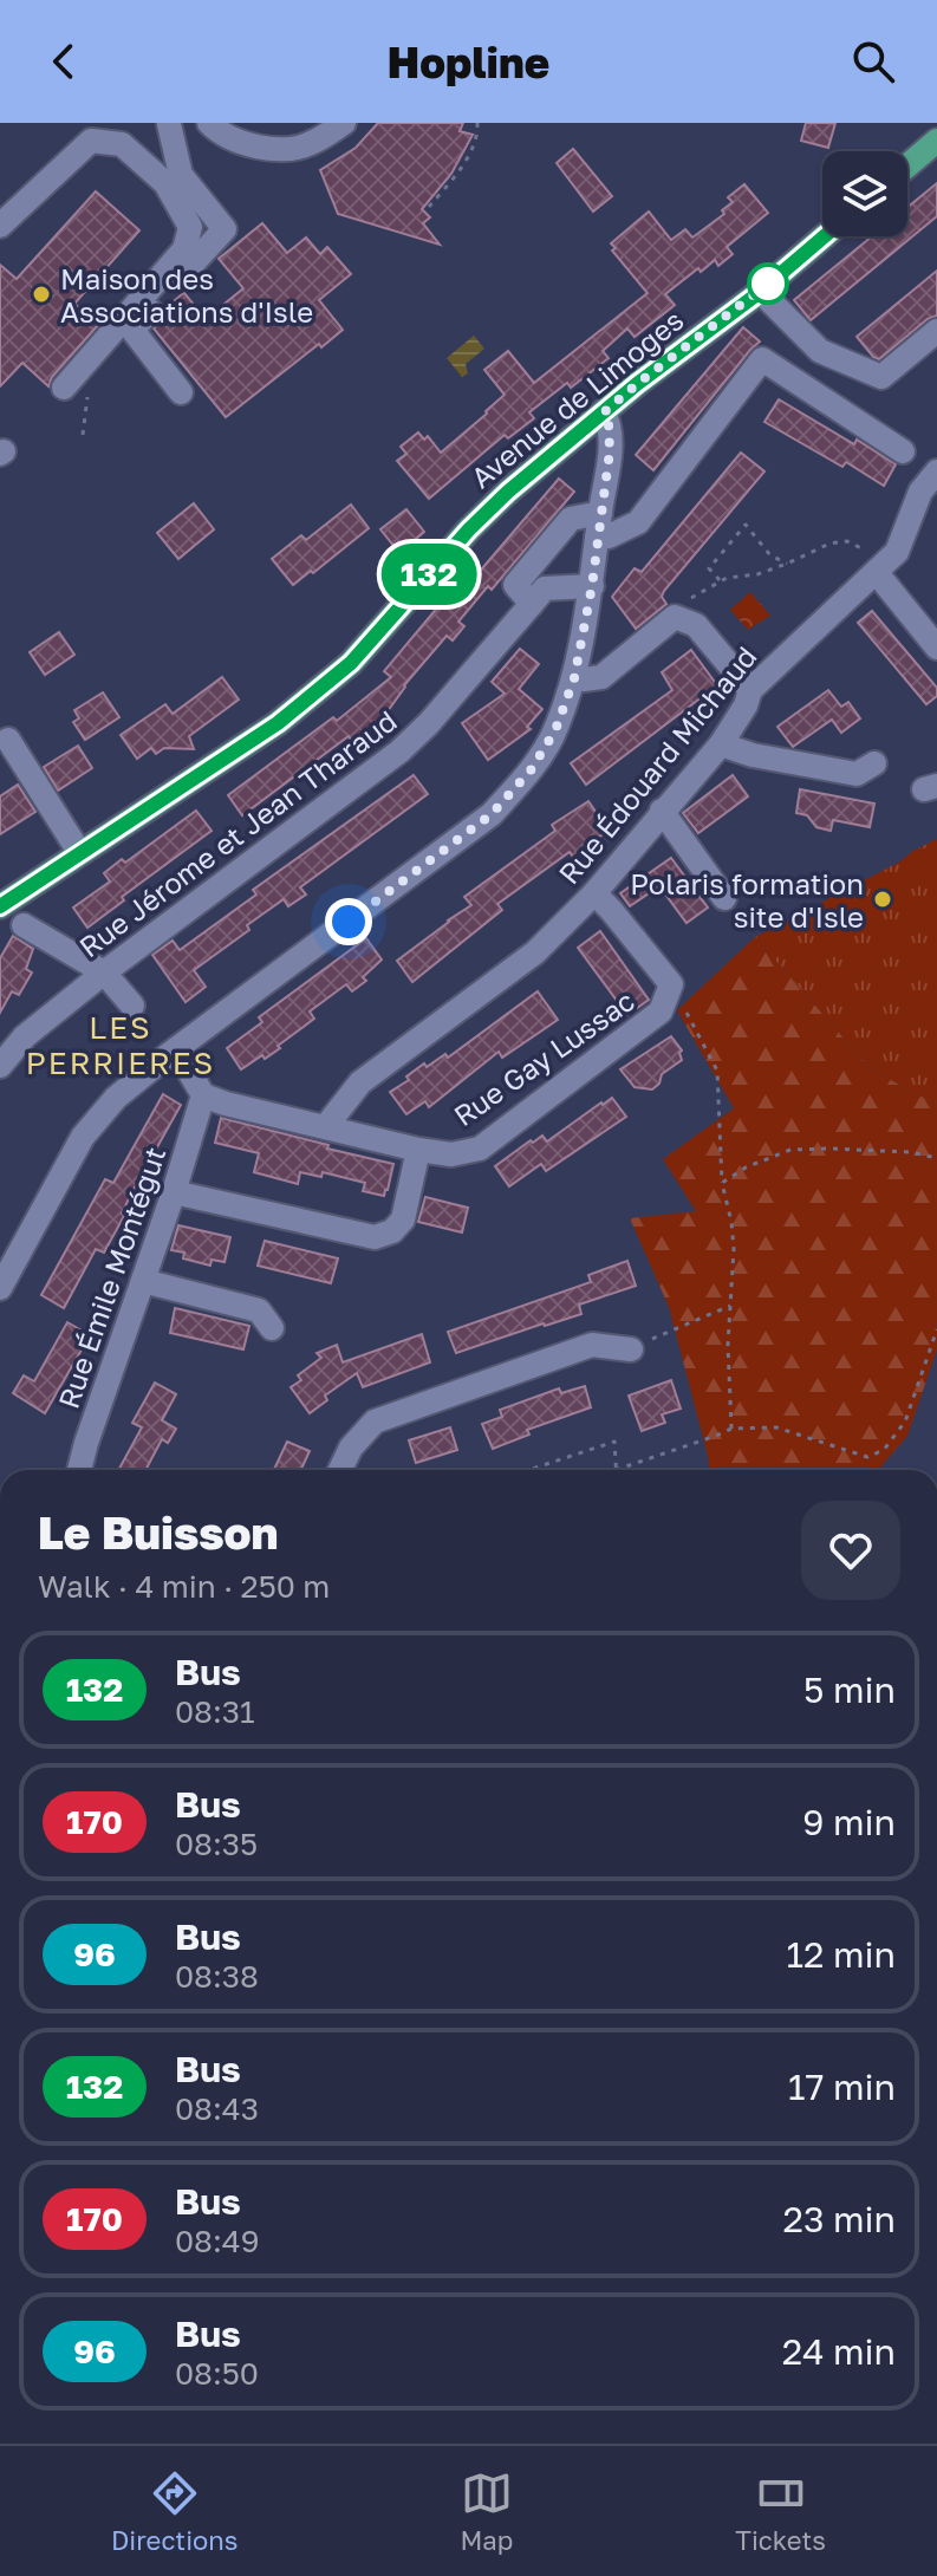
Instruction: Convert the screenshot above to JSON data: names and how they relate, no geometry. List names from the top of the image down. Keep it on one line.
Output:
{"streets":{"main road":["Avenue de Limoges"],"street":["Rue Édouard Michaud","Rue Jérome et Jean Tharaud","Rue Gay Lussac","Rue Émile Montégut"]},"crossings":[["Rue Édouard Michaud","Rue Gay Lussac"],["Rue Gay Lussac","Rue Émile Montégut"]],"districts":["LES PERRIERES"],"places":["Maison des Associations d'Isle","Polaris formation site d'Isle"],"lines":["bus line 132"],"page":{"header":"Hopline","on_map":"132","heading":["Le Buisson","Walk · 4 min · 250 m"],"list":[{"mark":"132","name":"Bus","note":"08:31","value":"5 min"},{"mark":"170","name":"Bus","note":"08:35","value":"9 min"},{"mark":"96","name":"Bus","note":"08:38","value":"12 min"},{"mark":"132","name":"Bus","note":"08:43","value":"17 min"},{"mark":"170","name":"Bus","note":"08:49","value":"23 min"},{"mark":"96","name":"Bus","note":"08:50","value":"24 min"}],"tabs":["Directions","Map","Tickets"]}}
